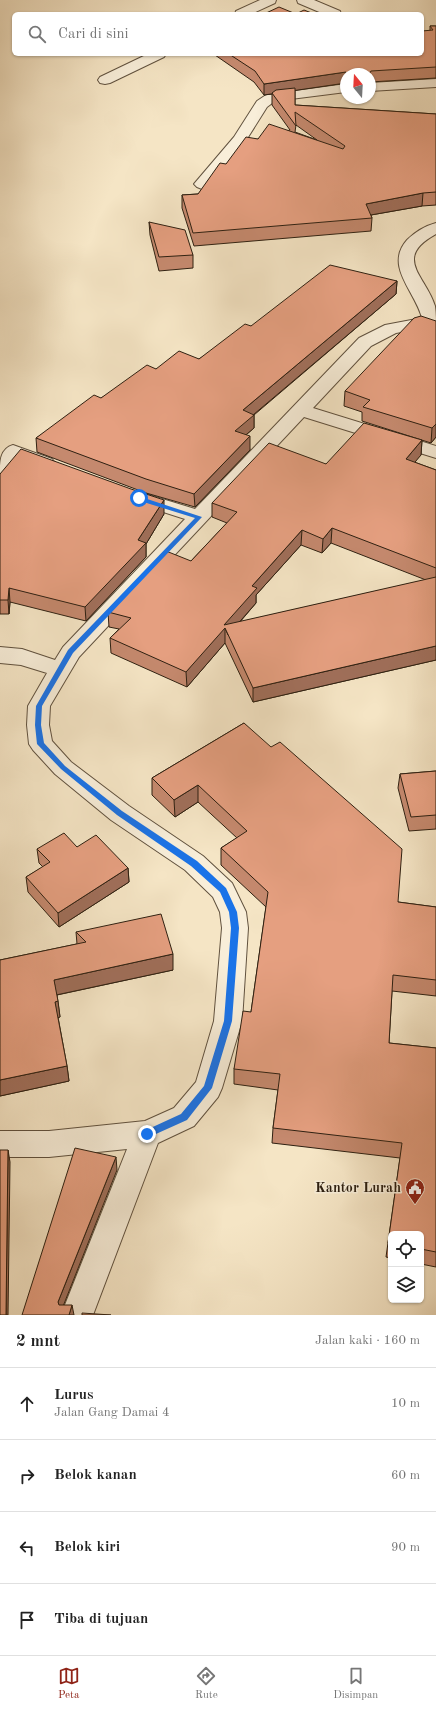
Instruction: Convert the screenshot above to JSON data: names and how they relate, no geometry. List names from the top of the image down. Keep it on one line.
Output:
{"places":{"public building":["Kantor Lurah"]},"north":"top","page":{"search":"Cari di sini","heading":["2 mnt","Jalan kaki · 160 m"],"list":[["Lurus","Jalan Gang Damai 4","10 m"],["Belok kanan","60 m"],["Belok kiri","90 m"],"Tiba di tujuan"],"nav":["Peta","Rute","Disimpan"]}}
